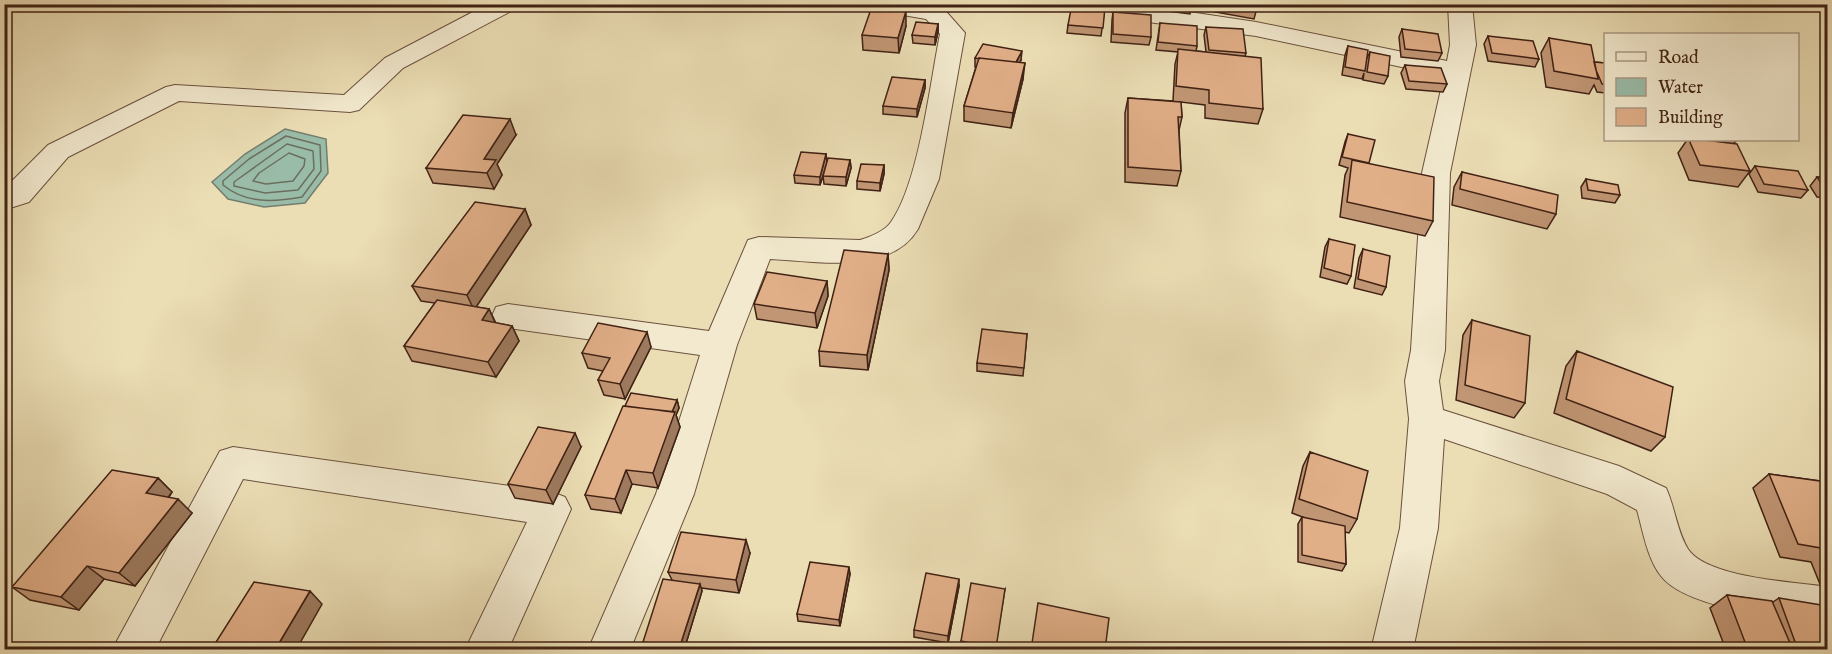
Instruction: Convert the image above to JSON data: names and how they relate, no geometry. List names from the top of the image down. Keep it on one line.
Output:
{"legend":["Road","Water","Building"]}
